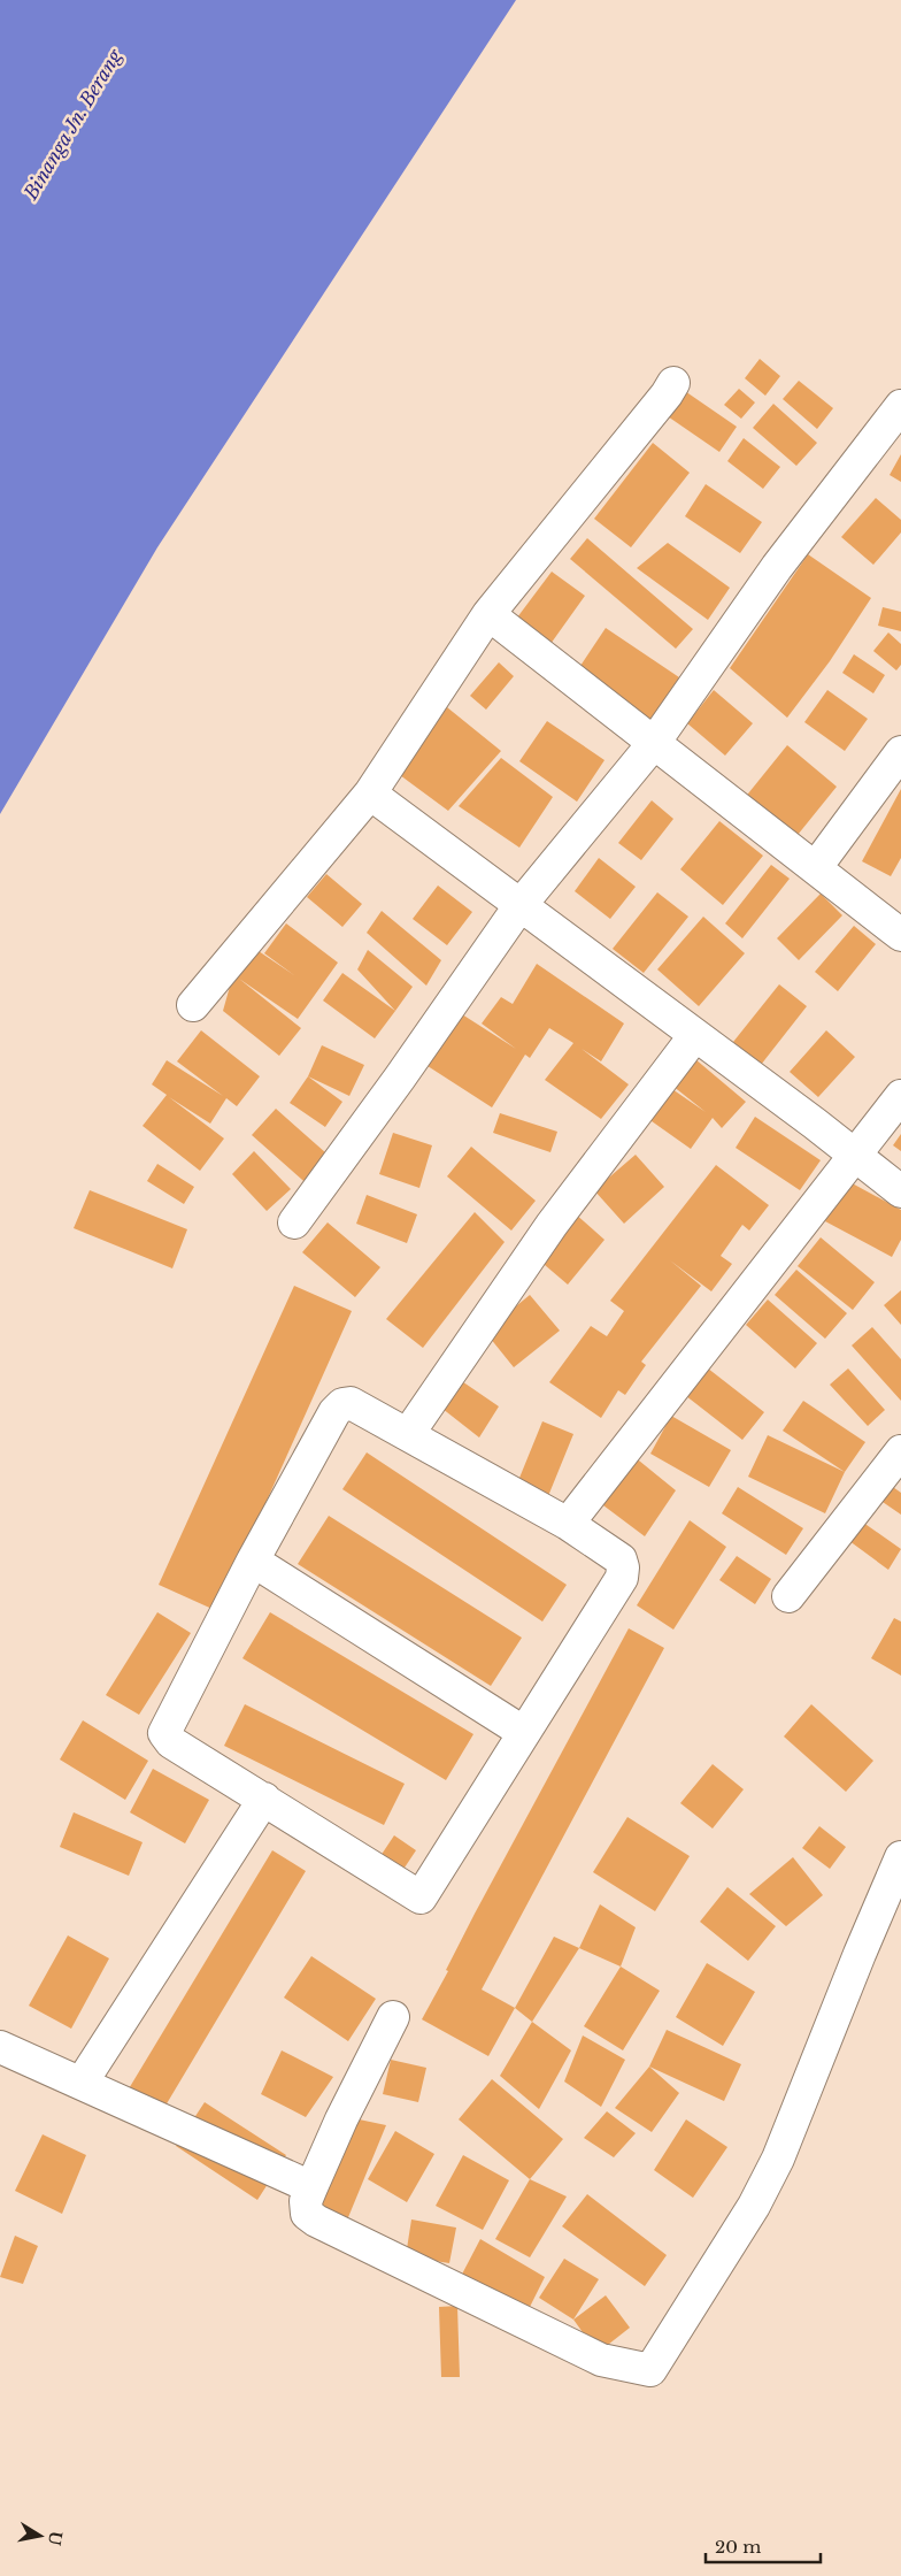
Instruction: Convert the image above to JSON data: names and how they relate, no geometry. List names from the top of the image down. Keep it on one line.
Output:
{"water":["Binanga Jn. Berang"],"scale_bar":"20 m","north":"right"}
